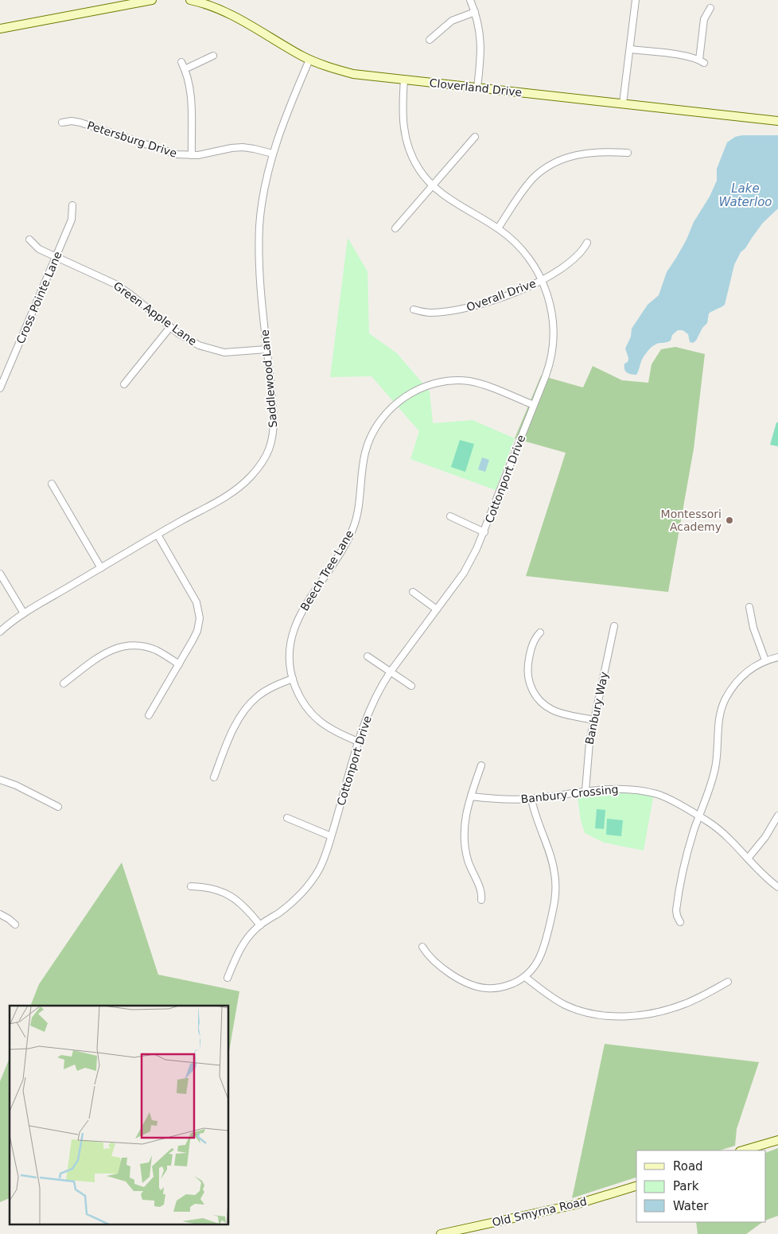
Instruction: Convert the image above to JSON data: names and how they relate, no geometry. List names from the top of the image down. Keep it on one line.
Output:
{"streets":{"main road":["Cloverland Drive","Old Smyrna Road"],"street":["Petersburg Drive","Overall Drive","Cross Pointe Lane","Green Apple Lane","Saddlewood Lane","Cottonport Drive","Beech Tree Lane","Banbury Way","Banbury Crossing"]},"crossings":[["Cloverland Drive","Saddlewood Lane"],["Cloverland Drive","Cottonport Drive"],["Petersburg Drive","Saddlewood Lane"],["Overall Drive","Cottonport Drive"],["Cross Pointe Lane","Green Apple Lane"],["Green Apple Lane","Saddlewood Lane"],["Cottonport Drive","Beech Tree Lane"],["Banbury Way","Banbury Crossing"]],"water":["Lake Waterloo"],"places":["Montessori Academy"],"legend":["Road","Park","Water"]}
